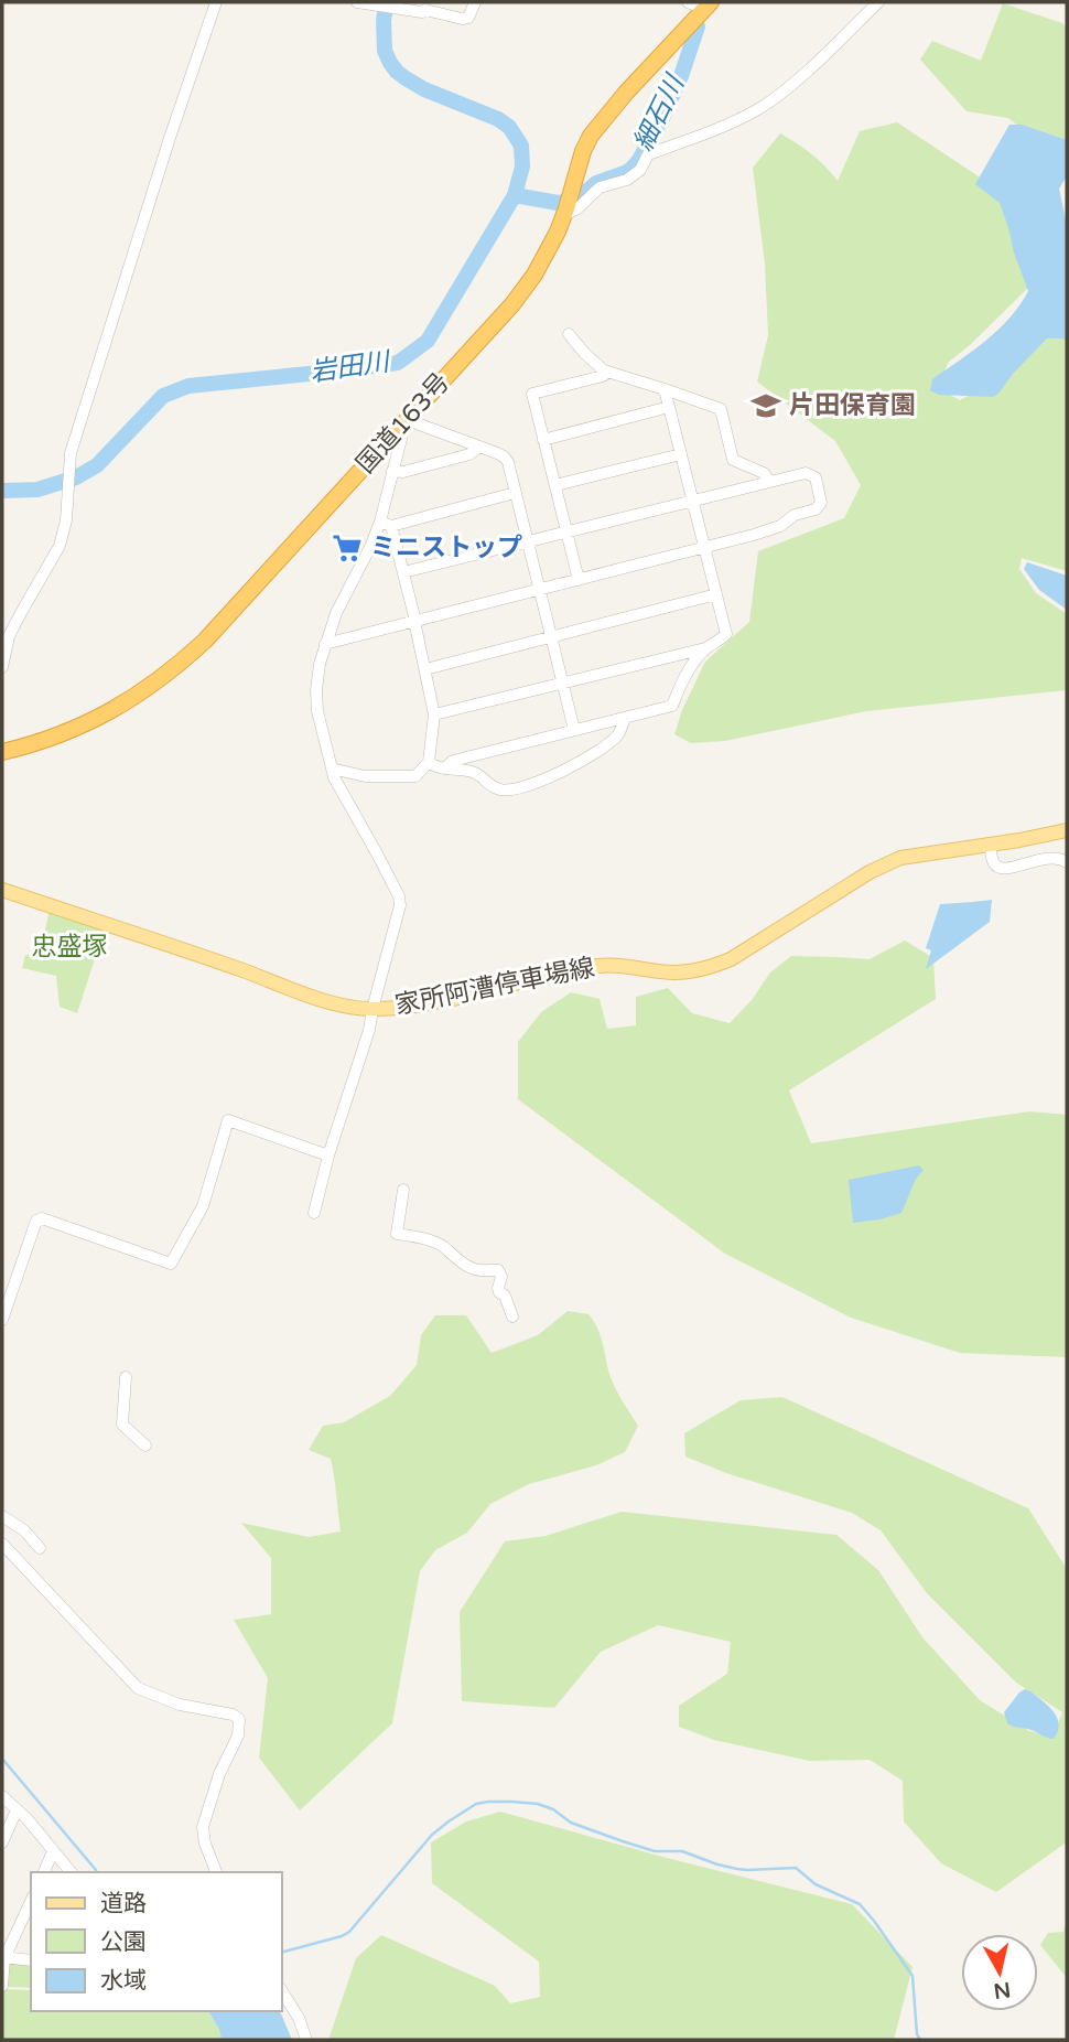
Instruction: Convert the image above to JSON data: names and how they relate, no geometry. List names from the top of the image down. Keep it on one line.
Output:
{"streets":{"highway":["国道163号"],"main road":["家所阿漕停車場線"]},"water":["細石川","岩田川"],"parks":["忠盛塚"],"places":{"school or university":["片田保育園"],"supermarket":["ミニストップ"]},"legend":["道路","公園","水域"],"north":"bottom"}
